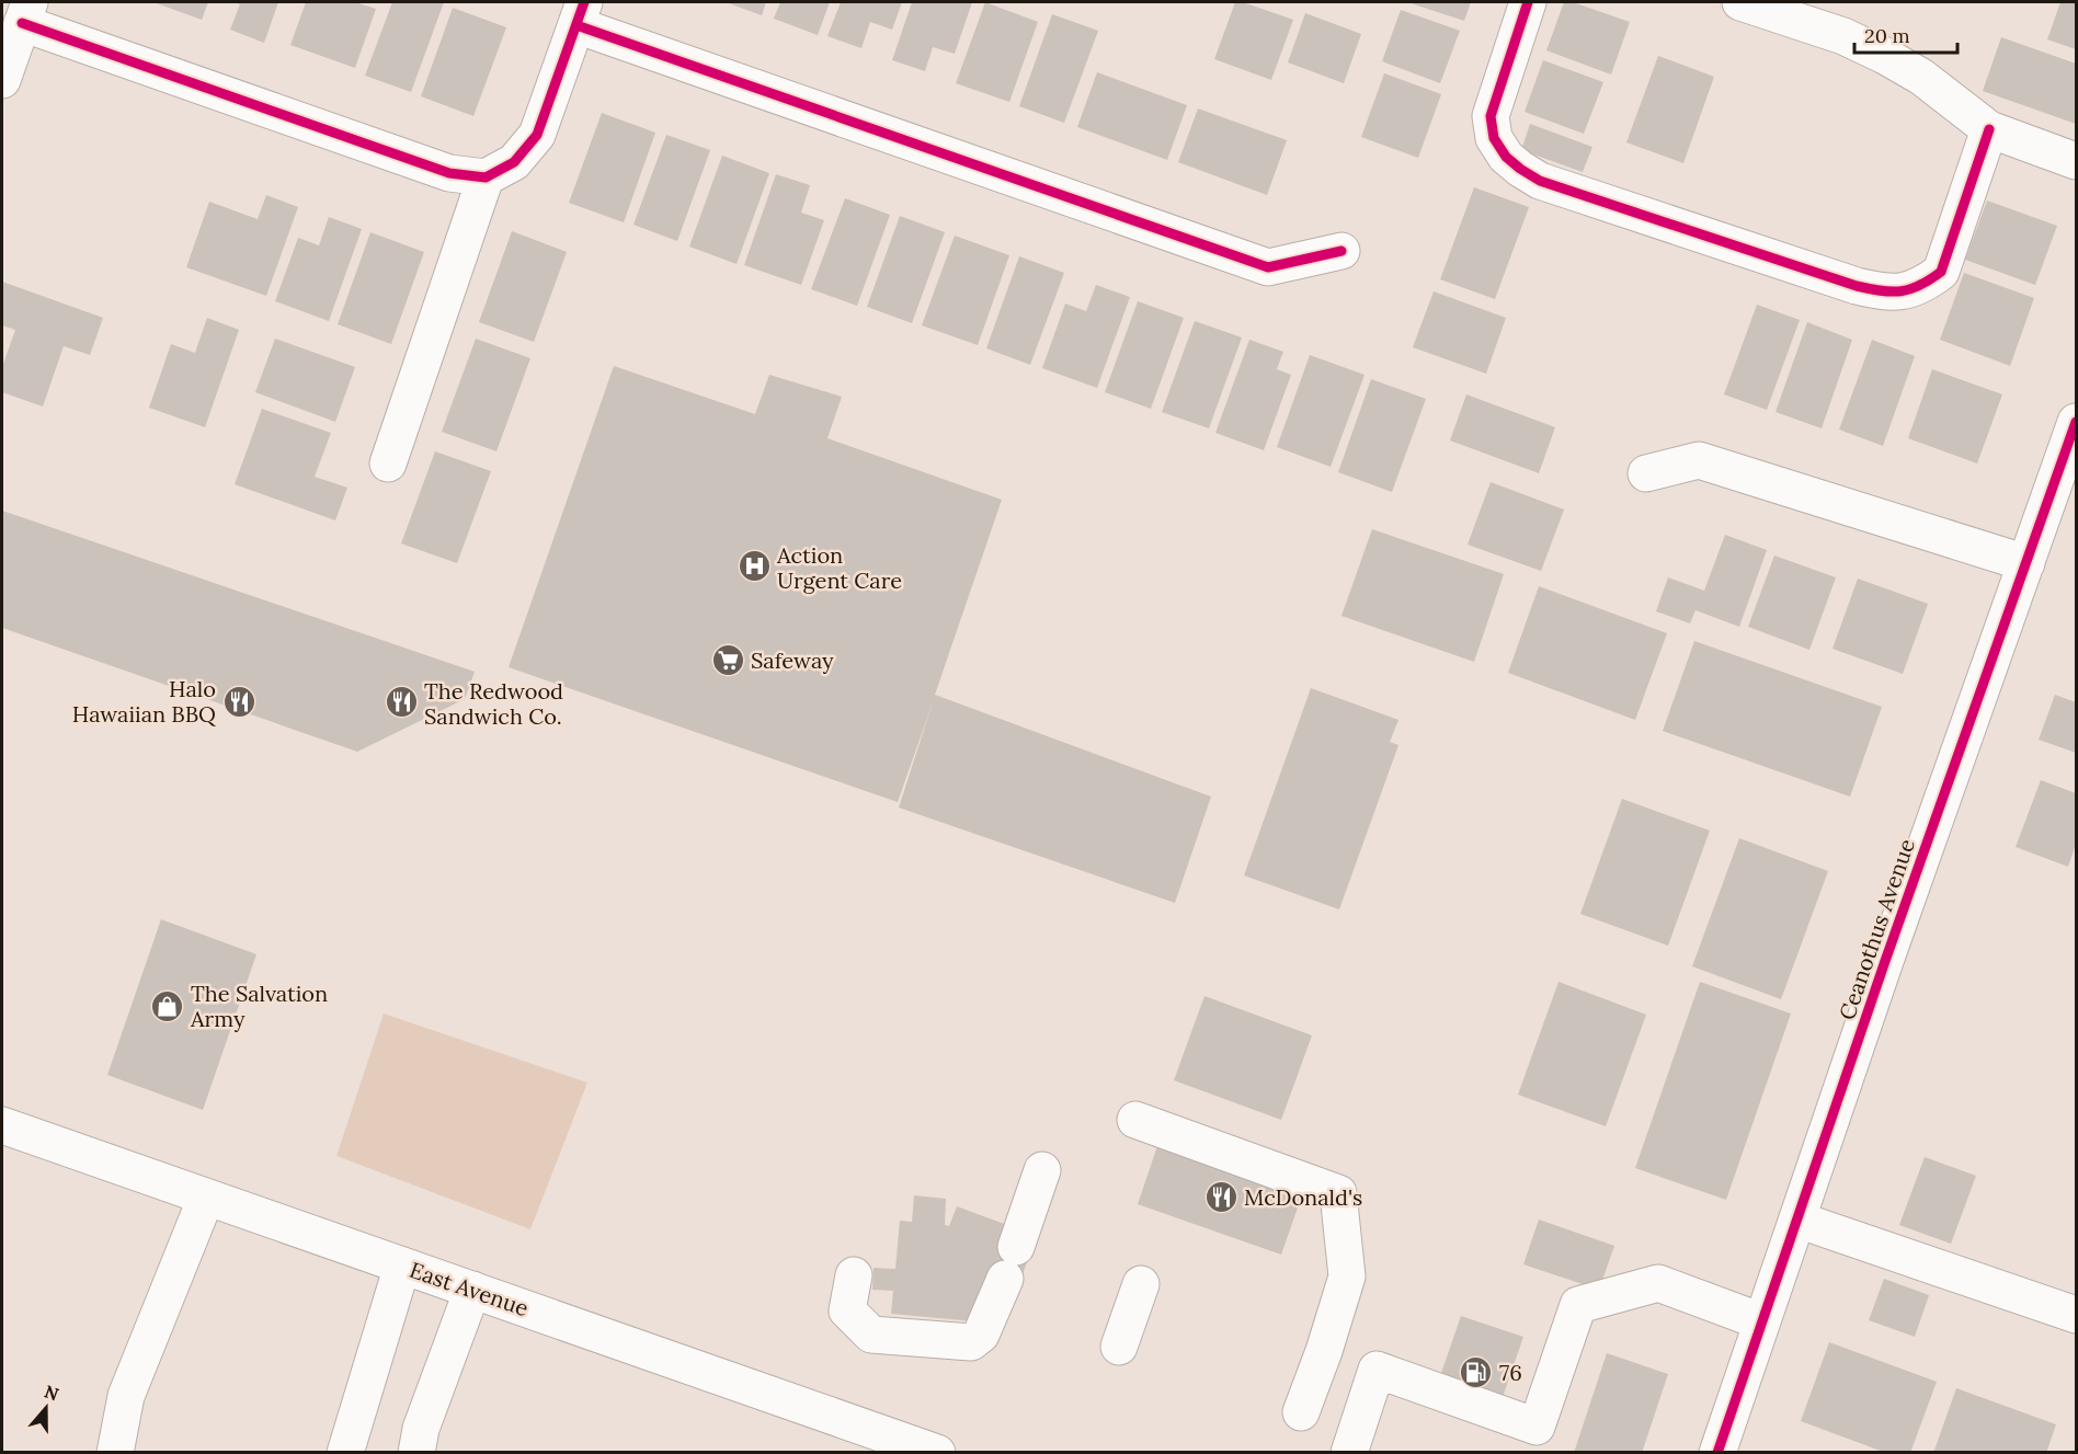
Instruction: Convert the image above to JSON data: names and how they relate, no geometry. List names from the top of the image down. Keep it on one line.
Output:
{"streets":{"street":["Ceanothus Avenue","East Avenue"]},"places":{"hospital":["Action Urgent Care"],"supermarket":["Safeway"],"restaurant":["Halo Hawaiian BBQ","The Redwood Sandwich Co.","McDonald's"],"shop":["The Salvation Army"],"fuel station":["76"]},"scale_bar":"20 m","north":"top"}
